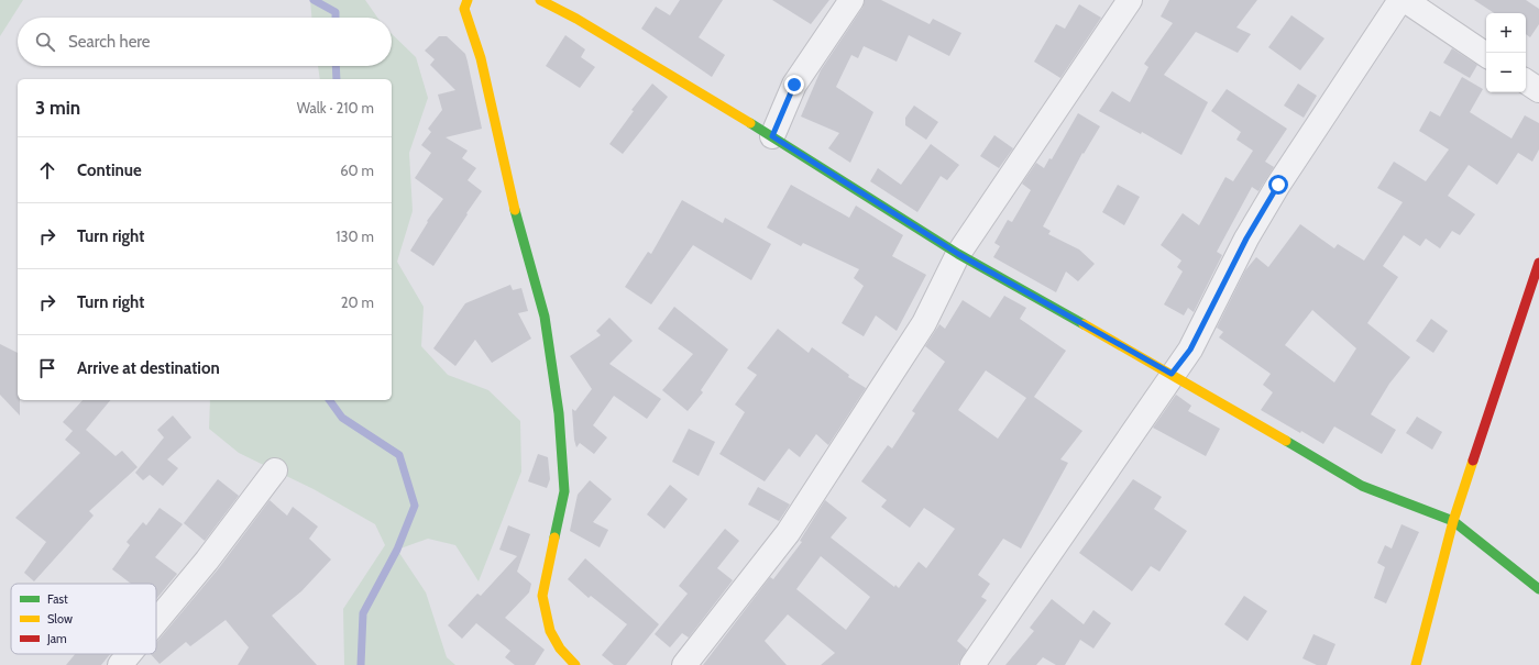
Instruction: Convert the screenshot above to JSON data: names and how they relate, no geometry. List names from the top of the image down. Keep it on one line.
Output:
{"legend":["Fast","Slow","Jam"],"page":{"map_buttons":["+","−"],"search":"Search here","heading":["3 min","Walk · 210 m"],"list":[["Continue","60 m"],["Turn right","130 m"],["Turn right","20 m"],"Arrive at destination"]}}
